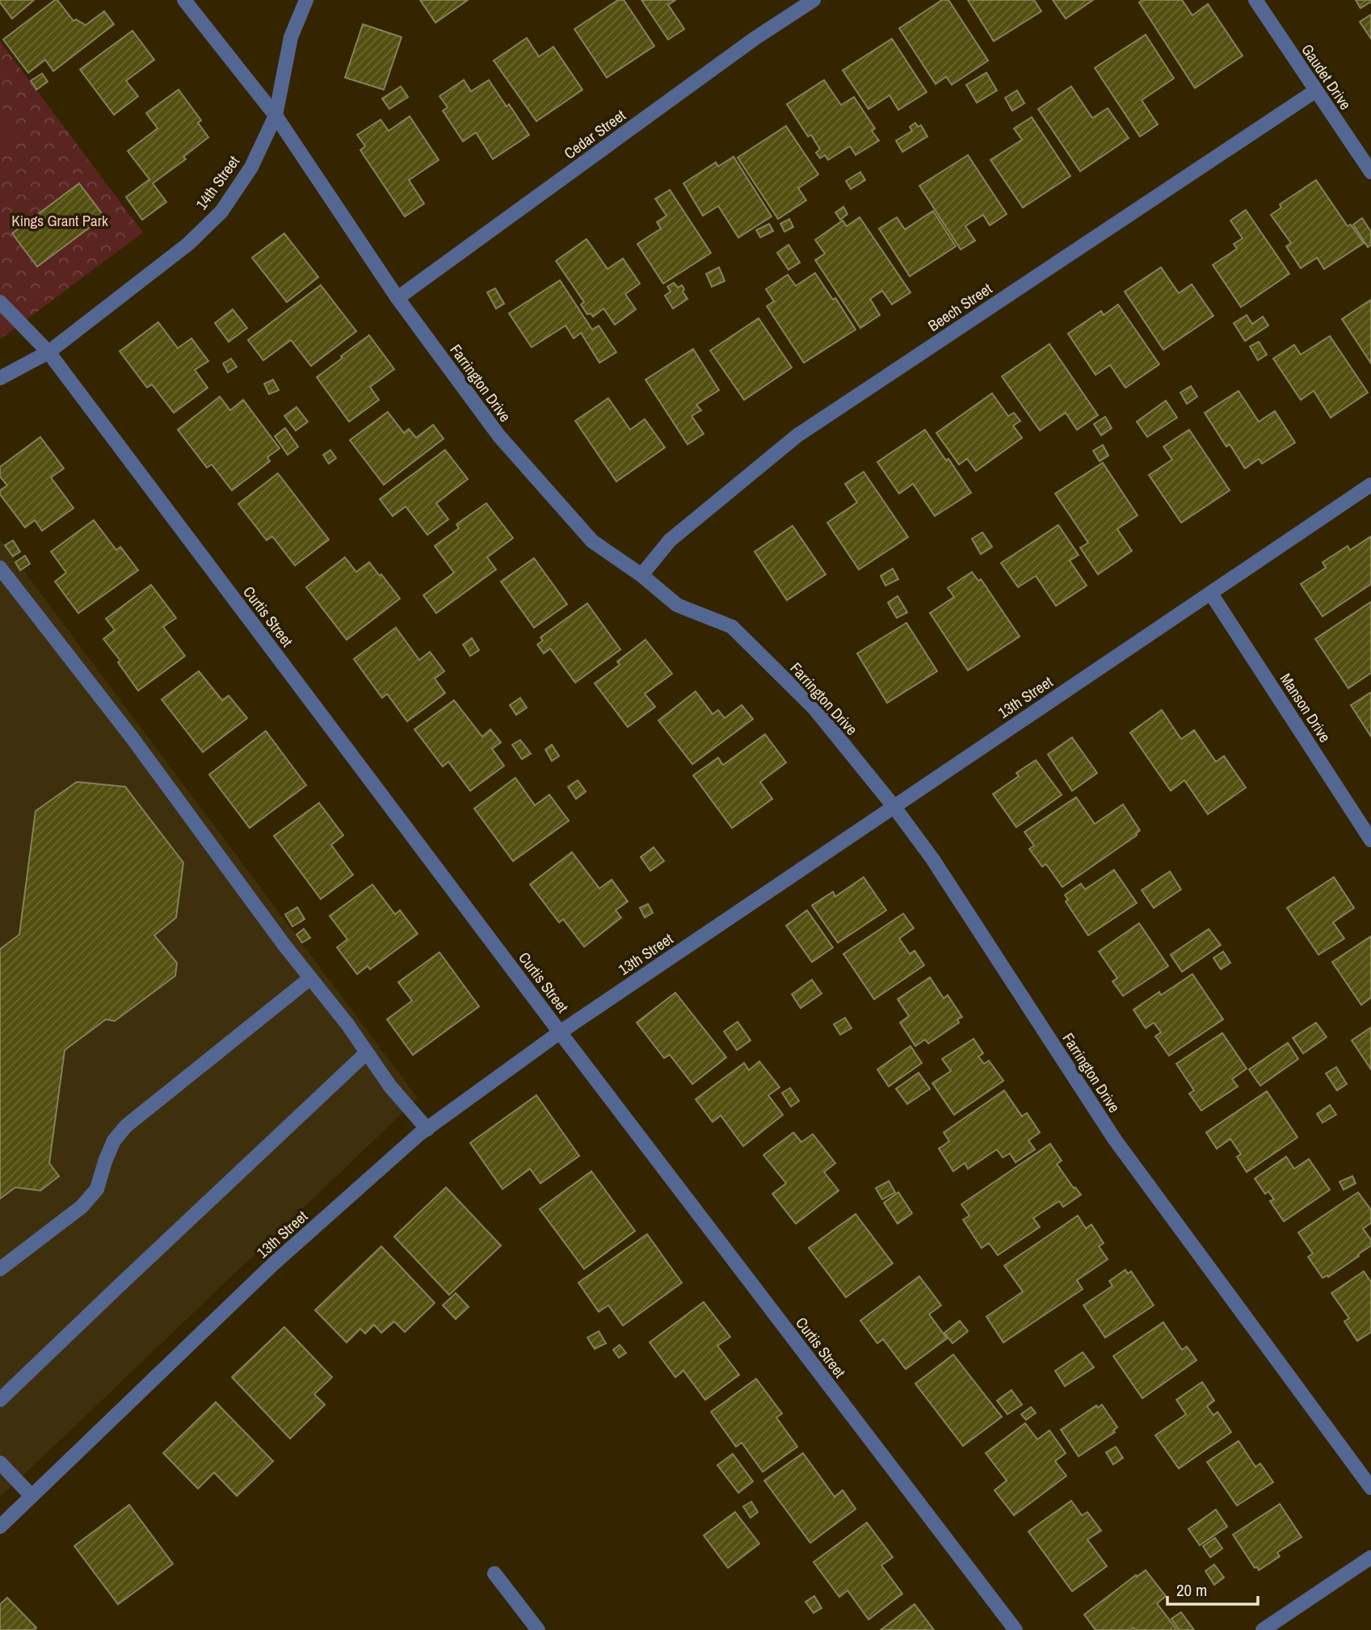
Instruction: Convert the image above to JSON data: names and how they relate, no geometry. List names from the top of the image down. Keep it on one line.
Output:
{"streets":{"street":["Gaudet Drive","Cedar Street","14th Street","Beech Street","Farrington Drive","Curtis Street","13th Street","Manson Drive"]},"crossings":[["Gaudet Drive","Beech Street"],["Cedar Street","Farrington Drive"],["14th Street","Farrington Drive"],["14th Street","Curtis Street"],["Beech Street","Farrington Drive"],["Farrington Drive","13th Street"],["Curtis Street","13th Street"],["13th Street","Manson Drive"]],"parks":["Kings Grant Park"],"scale_bar":"20 m"}
